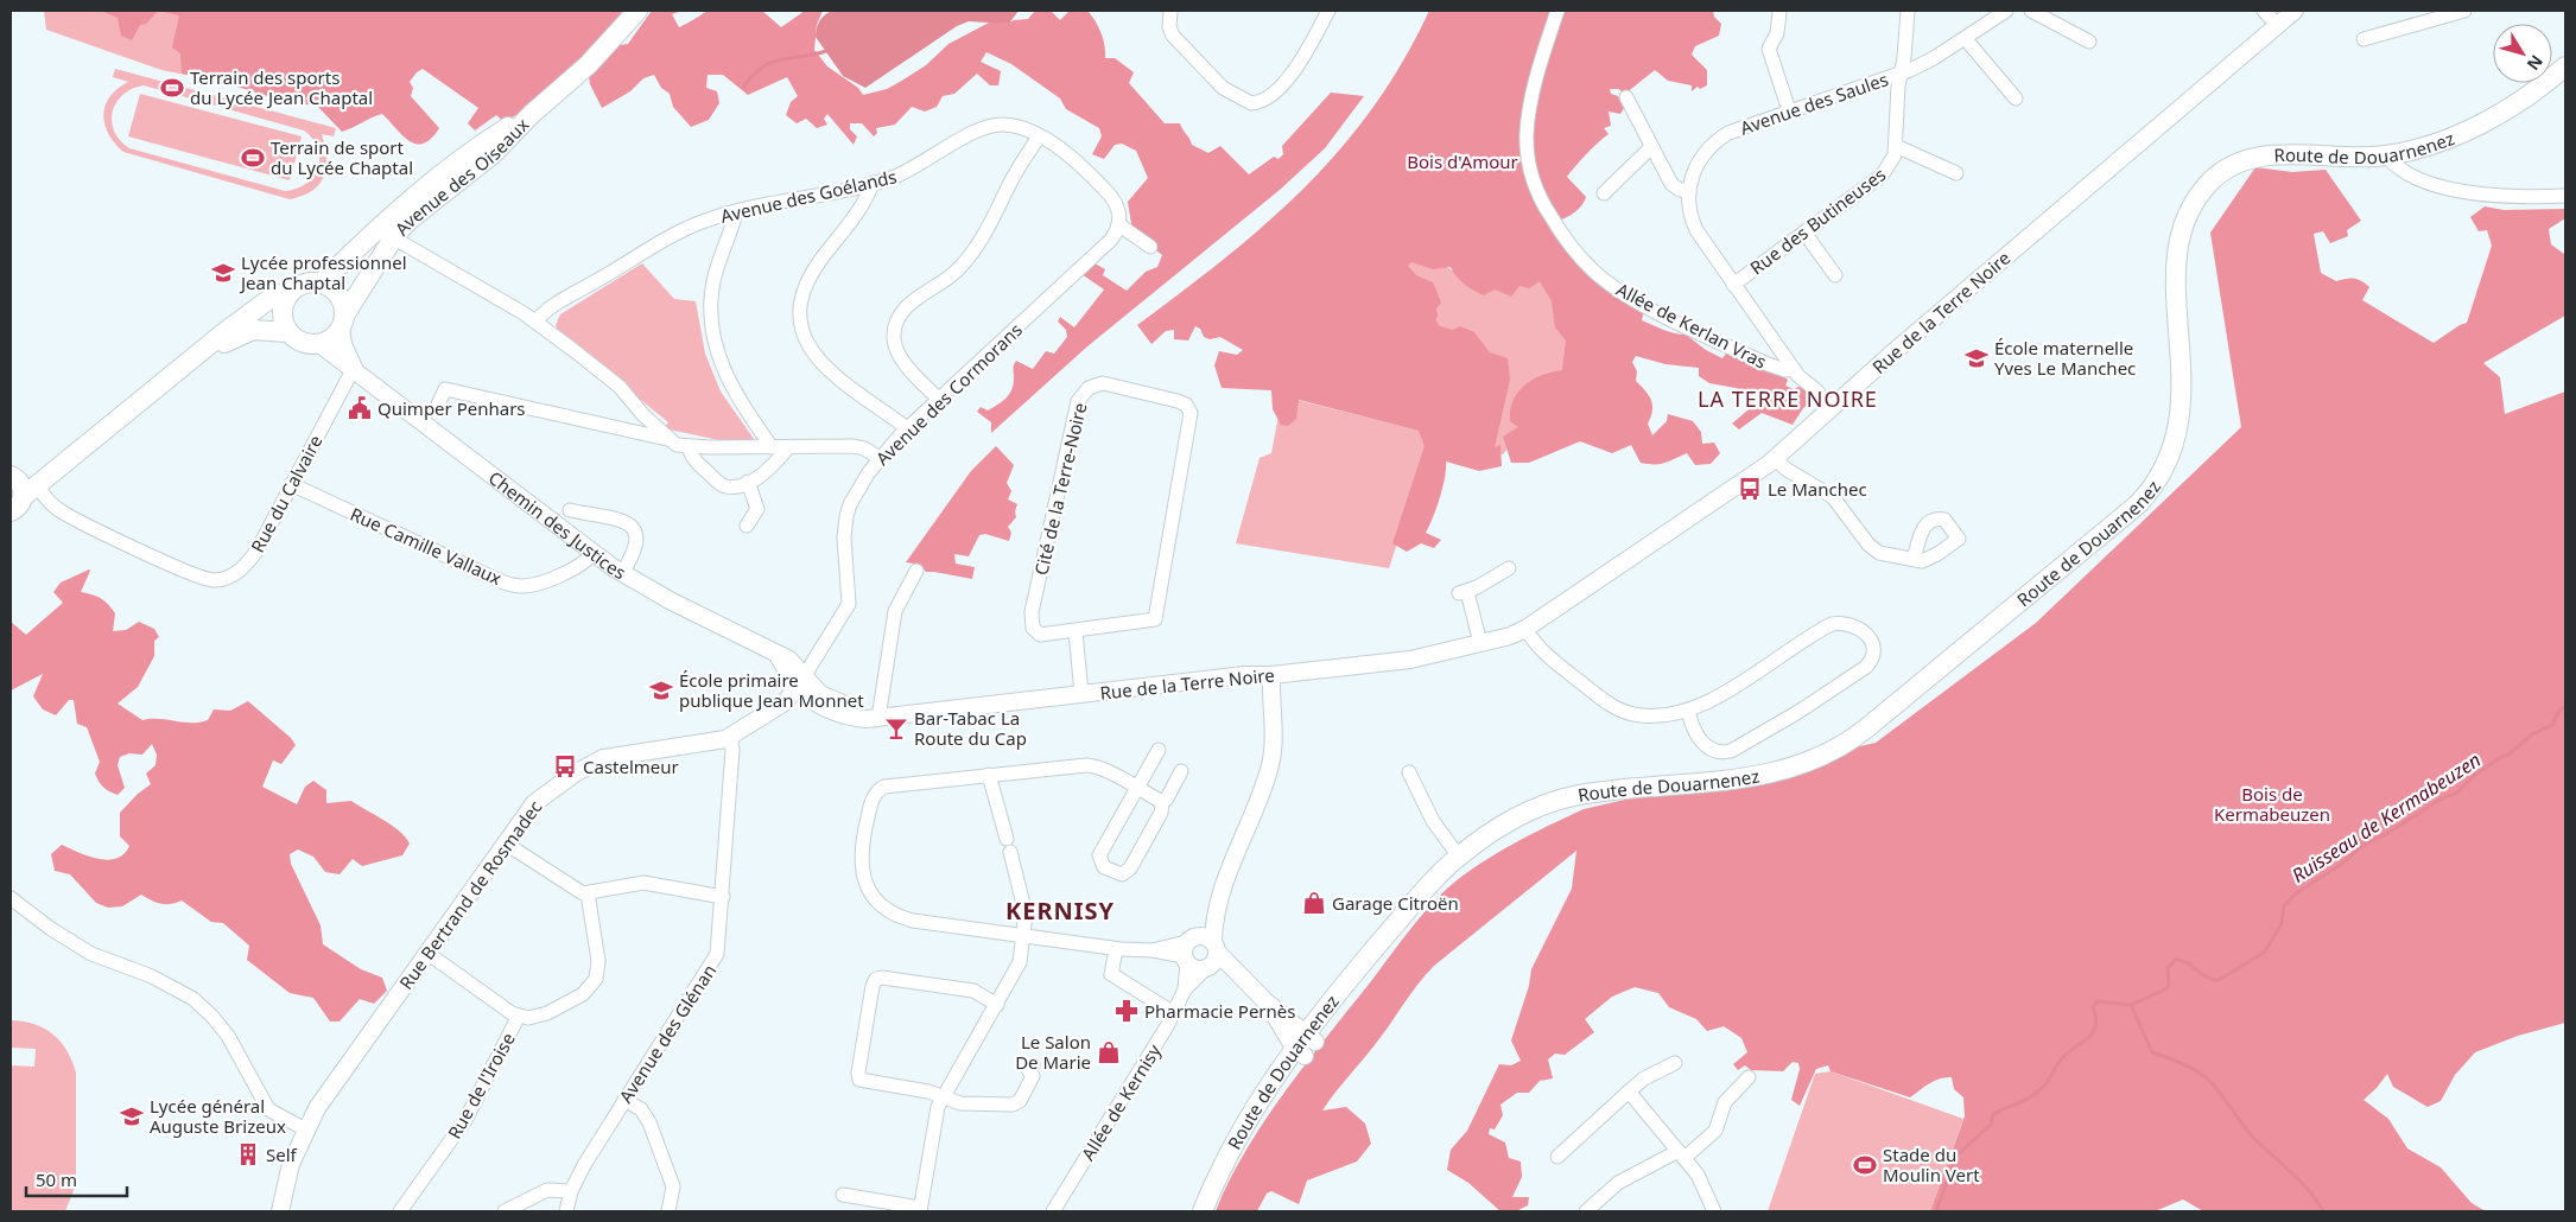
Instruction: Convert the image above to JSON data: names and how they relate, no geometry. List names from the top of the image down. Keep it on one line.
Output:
{"streets":{"main road":["Route de Douarnenez","Avenue des Oiseaux"],"street":["Avenue des Saules","Avenue des Goélands","Rue des Butineuses","Rue de la Terre Noire","Allée de Kerlan Vras","Avenue des Cormorans","Cité de la Terre-Noire","Rue du Calvaire","Chemin des Justices","Rue Camille Vallaux","Rue Bertrand de Rosmadec","Avenue des Glénan","Rue de l'Iroise","Allée de Kernisy"]},"crossings":[["Avenue des Saules","Rue des Butineuses"],["Avenue des Saules","Rue de la Terre Noire"],["Avenue des Saules","Allée de Kerlan Vras"],["Avenue des Oiseaux","Chemin des Justices"],["Avenue des Goélands","Avenue des Cormorans"],["Rue de la Terre Noire","Chemin des Justices"],["Rue de la Terre Noire","Allée de Kernisy"],["Avenue des Cormorans","Chemin des Justices"],["Avenue des Cormorans","Rue Bertrand de Rosmadec"],["Rue du Calvaire","Chemin des Justices"],["Rue du Calvaire","Rue Camille Vallaux"],["Chemin des Justices","Rue Camille Vallaux"],["Chemin des Justices","Rue Bertrand de Rosmadec"],["Rue Bertrand de Rosmadec","Avenue des Glénan"]],"districts":["LA TERRE NOIRE","KERNISY"],"water":["Ruisseau de Kermabeuzen"],"parks":["Bois d'Amour","Bois de Kermabeuzen"],"places":{"sports":["Terrain des sports du Lycée Jean Chaptal","Terrain de sport du Lycée Chaptal","Stade du Moulin Vert"],"school or university":["Lycée professionnel Jean Chaptal","École maternelle Yves Le Manchec","École primaire publique Jean Monnet","Lycée général Auguste Brizeux"],"public building":["Quimper Penhars"],"bus stop":["Le Manchec","Castelmeur"],"bar":["Bar-Tabac La Route du Cap"],"shop":["Garage Citroën","Le Salon De Marie"],"pharmacy":["Pharmacie Pernès"],"building":["Self"]},"scale_bar":"50 m","north":"bottom right"}
